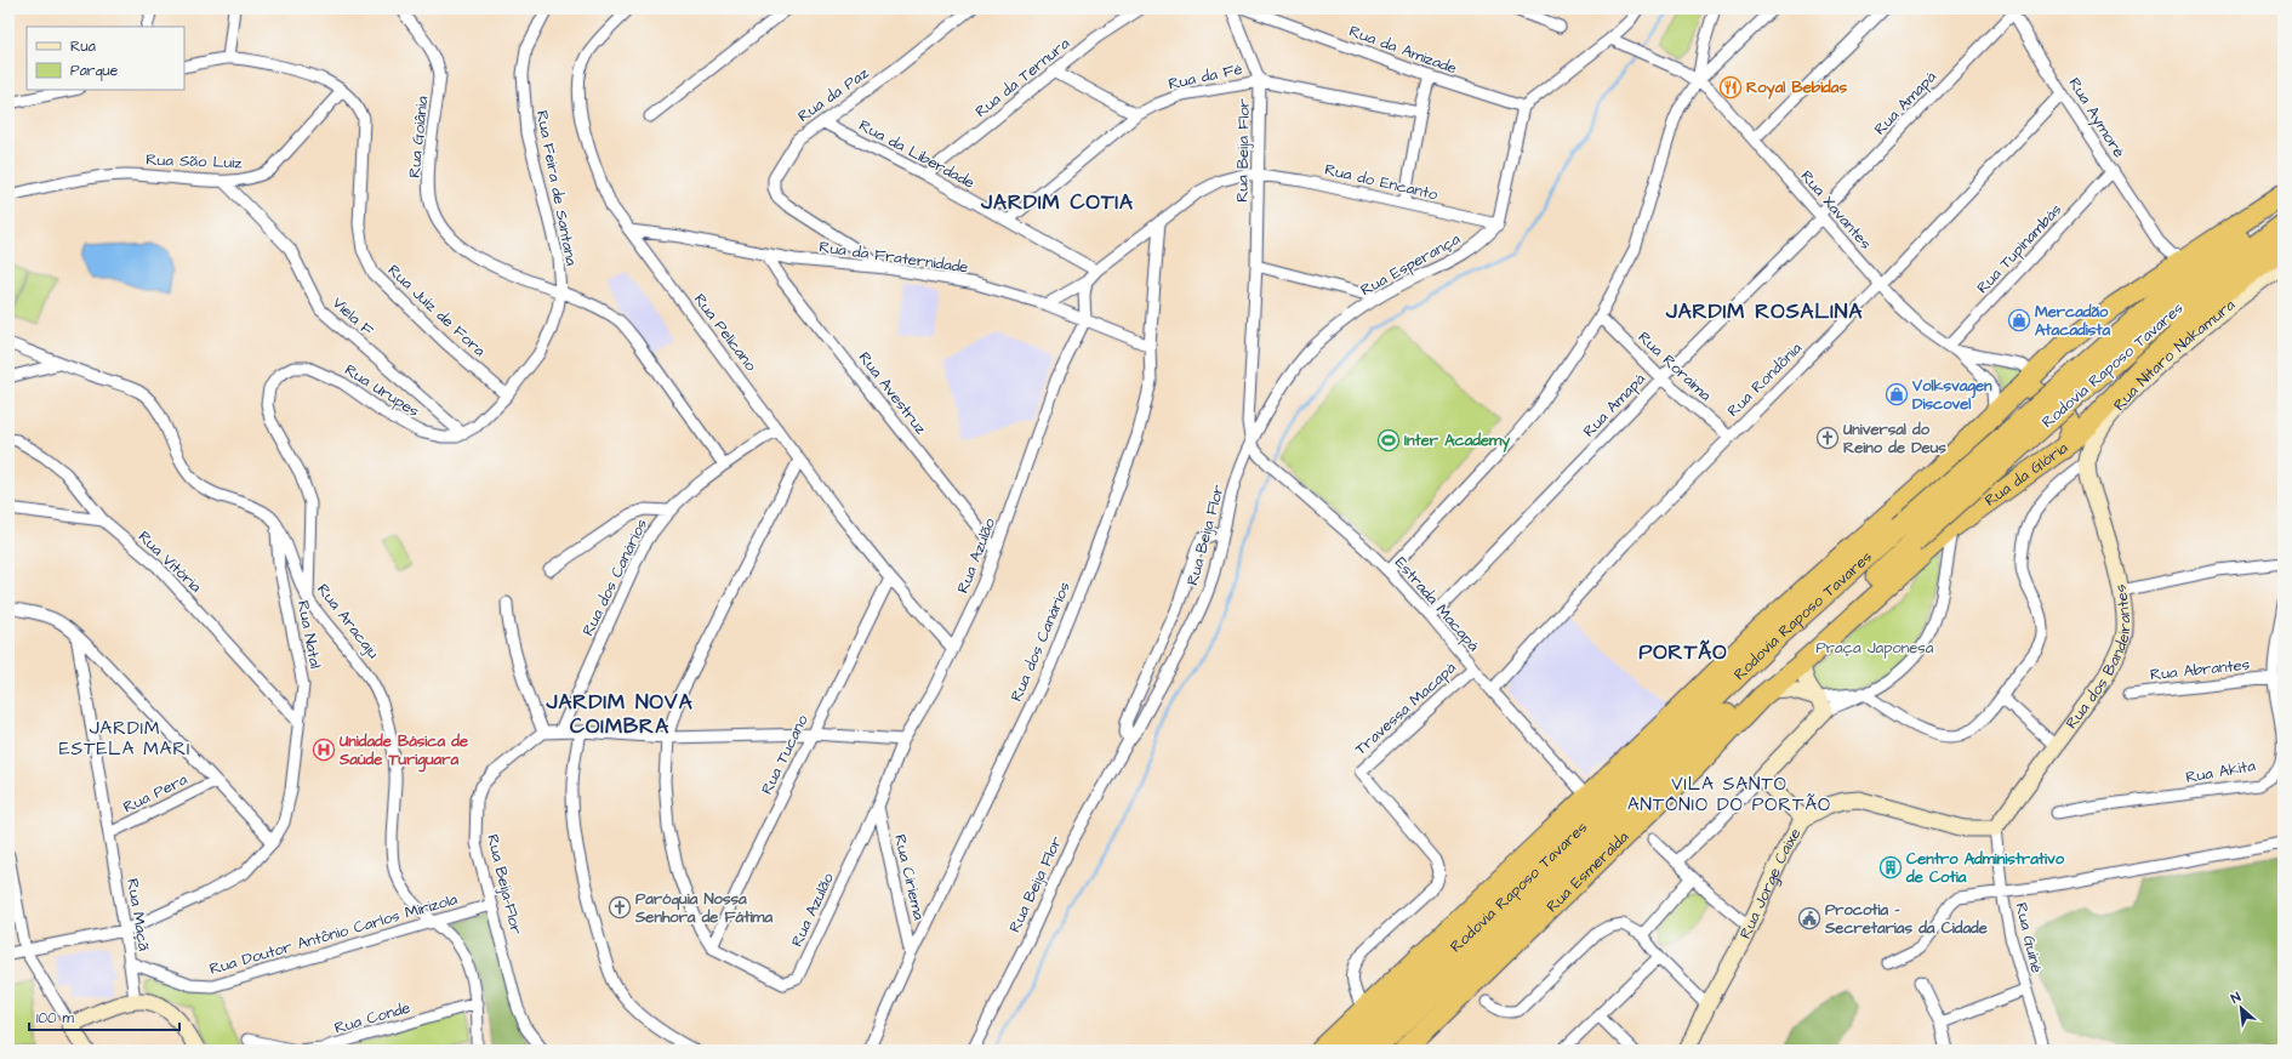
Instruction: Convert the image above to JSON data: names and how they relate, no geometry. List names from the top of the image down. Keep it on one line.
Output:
{"streets":{"highway":["Rodovia Raposo Tavares","Rua da Glória","Rua Esmeralda"],"main road":["Rua Nitaro Nakamura","Rua dos Bandeirantes","Rua Jorge Caixe"],"street":["Rua da Amizade","Rua da Fé","Rua da Ternura","Rua da Paz","Rua Amapá","Rua Aymoré","Rua Goiânia","Rua Beija Flor","Rua da Liberdade","Rua São Luiz","Rua do Encanto","Rua Feira de Santana","Rua Xavantes","Rua Tupinambás","Rua da Fraternidade","Rua Esperança","Rua Juíz de Fora","Viela F","Rua Pelicano","Rua Roraima","Rua Rondônia","Rua Urupes","Rua Avestruz","Rua Azulão","Rua Vitória","Rua dos Canários","Estrada Macapá","Rua Aracaju","Rua Natal","Rua Abrantes","Travessa Macapá","Rua Tucano","Rua Akita","Rua Pera","Rua Ciriema","Rua Beija-Flor","Rua Maçã","Rua Doutor Antônio Carlos Mirizola","Rua Guiné","Rua Conde"]},"crossings":[["Rua da Fé","Rua Beija Flor"],["Rua da Fé","Rua da Liberdade"],["Rua da Ternura","Rua da Liberdade"],["Rua da Paz","Rua da Liberdade"],["Rua da Paz","Rua da Fraternidade"],["Rua Amapá","Rua Aymoré"],["Rua Amapá","Rua Xavantes"],["Rua Amapá","Rua Roraima"],["Rua Amapá","Estrada Macapá"],["Rua Aymoré","Rua Tupinambás"],["Rua Aymoré","Rua Rondônia"],["Rua Goiânia","Rua Feira de Santana"],["Rua Beija Flor","Rua do Encanto"],["Rua Beija Flor","Rua Esperança"],["Rua Beija Flor","Estrada Macapá"],["Rua São Luiz","Rua Juíz de Fora"],["Rua São Luiz","Viela F"],["Rua do Encanto","Rua Esperança"],["Rua Xavantes","Rua Tupinambás"],["Rua Xavantes","Rua Rondônia"],["Rua da Fraternidade","Rua Pelicano"],["Rua da Fraternidade","Rua Avestruz"],["Rua da Fraternidade","Rua Azulão"],["Rua da Fraternidade","Rua dos Canários"],["Rua Esperança","Estrada Macapá"],["Viela F","Rua Urupes"],["Rua Pelicano","Rua Azulão"],["Rua Pelicano","Rua dos Canários"],["Rua Pelicano","Rua Tucano"],["Rua Nitaro Nakamura","Rua dos Bandeirantes"],["Rua Roraima","Rua Rondônia"],["Rua Rondônia","Estrada Macapá"],["Rua Urupes","Rua Aracaju"],["Rua Avestruz","Rua Azulão"],["Rua da Glória","Rua Esmeralda"],["Rua Azulão","Rua Tucano"],["Rua Azulão","Rua Ciriema"],["Rua Vitória","Rua Natal"],["Rua dos Canários","Rua Ciriema"],["Estrada Macapá","Travessa Macapá"],["Rua Aracaju","Rua Natal"],["Rua Aracaju","Rua Doutor Antônio Carlos Mirizola"],["Rua Aracaju","Rua Conde"],["Rua Natal","Rua Maçã"],["Rua dos Bandeirantes","Rua Jorge Caixe"],["Rua dos Bandeirantes","Rua Guiné"],["Rua Abrantes","Rua Akita"],["Rua Pera","Rua Maçã"],["Rua Beija-Flor","Rua Doutor Antônio Carlos Mirizola"],["Rua Jorge Caixe","Rua Guiné"],["Rua Maçã","Rua Doutor Antônio Carlos Mirizola"]],"districts":["JARDIM COTIA","JARDIM ROSALINA","PORTÃO","JARDIM NOVA COIMBRA","JARDIM ESTELA MARI","VILA SANTO ANTÔNIO DO PORTÃO"],"parks":["Praça Japonesa"],"places":{"restaurant":["Royal Bebidas"],"shop":["Mercadão Atacadista","Volksvagen Discovel"],"church":["Universal do Reino de Deus","Paróquia Nossa Senhora de Fátima"],"sports":["Inter Academy"],"hospital":["Unidade Básica de Saúde Turiguara"],"building":["Centro Administrativo de Cotia"],"public building":["Procotia - Secretarias da Cidade"]},"legend":["Rua","Parque"],"scale_bar":"100 m","north":"top left"}
